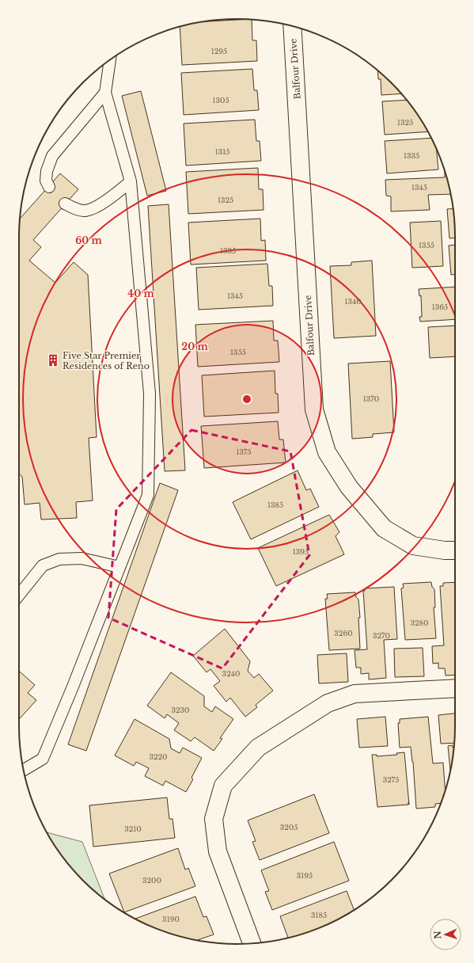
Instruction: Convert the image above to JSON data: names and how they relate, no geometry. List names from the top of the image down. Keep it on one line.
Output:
{"streets":{"street":["Balfour Drive"]},"places":{"building":["Five Star Premier Residences of Reno"]},"house_numbers":["1295","1305","1325","1315","1335","1345","1325","1355","1335","1345","1340","1365","1355","1370","1375","1385","1395","3280","3260","3270","3240","3230","3220","3275","3205","3210","3195","3200","3185","3190"],"north":"left","rings":["60 m","40 m","20 m"]}
